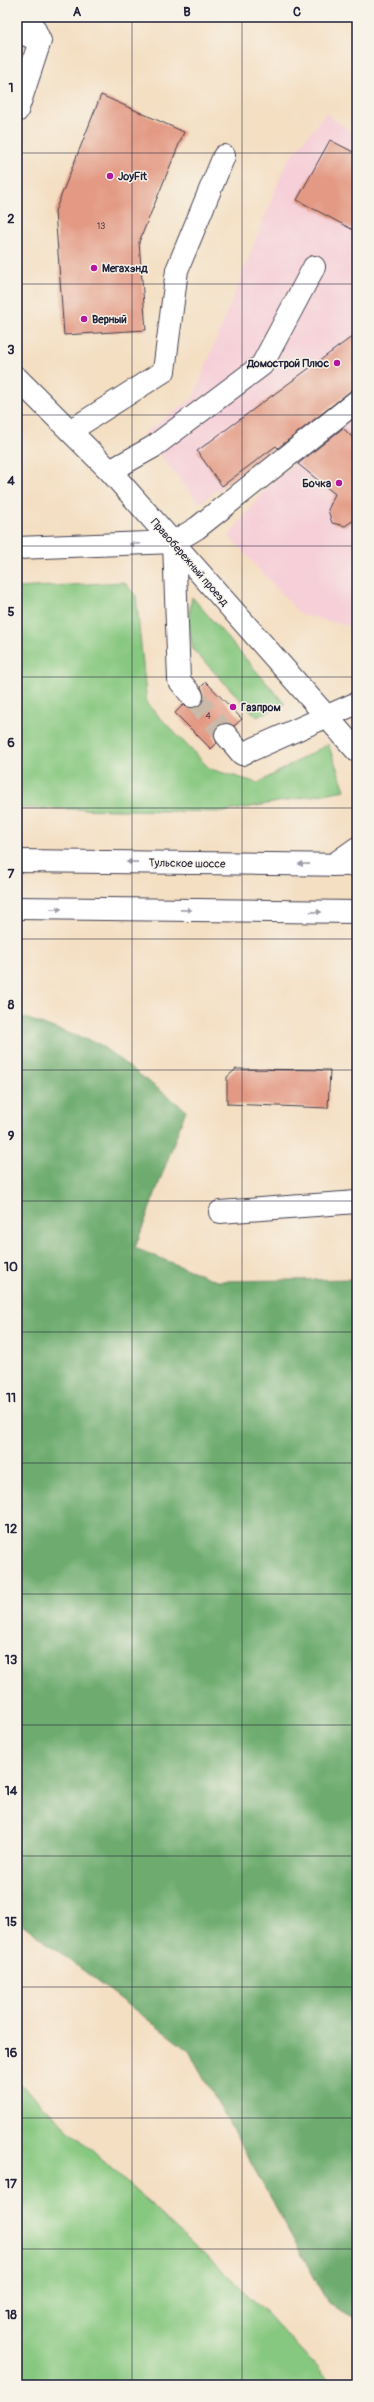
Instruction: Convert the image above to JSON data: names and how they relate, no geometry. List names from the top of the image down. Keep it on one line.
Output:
{"streets":{"street":["Правобережный проезд","Тульское шоссе"]},"places":["JoyFit","Мегахэнд","Верный","Домострой Плюс","Бочка","Газпром"],"house_numbers":["13","4"],"grid":{"columns":["A","B","C"],"rows":["1","2","3","4","5","6","7","8","9","10","11","12","13","14","15","16","17","18"]}}
